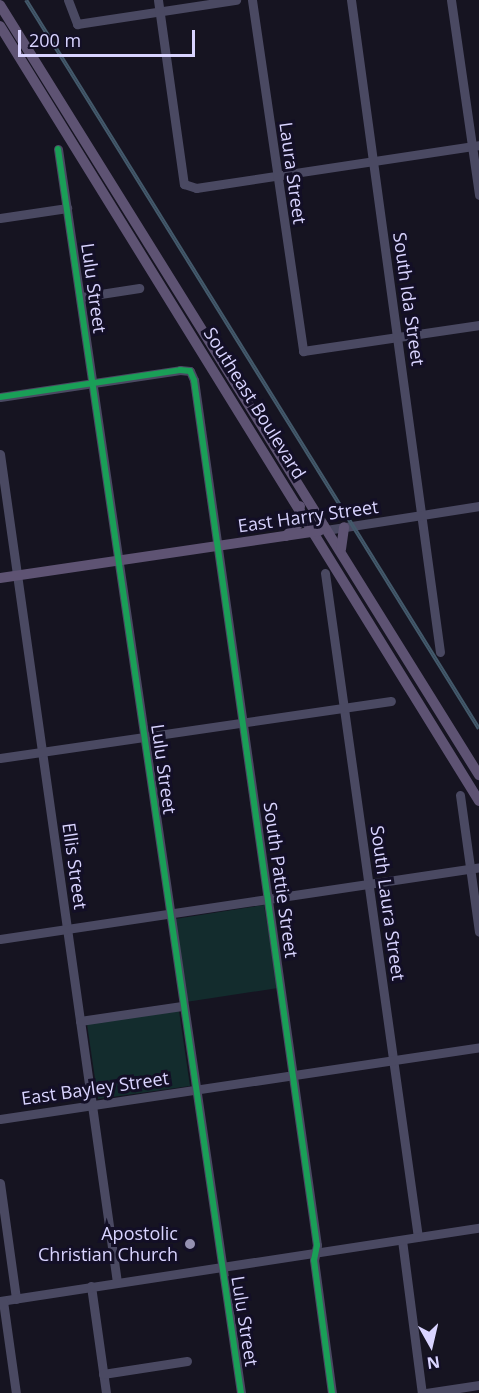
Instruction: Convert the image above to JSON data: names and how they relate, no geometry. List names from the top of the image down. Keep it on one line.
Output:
{"streets":{"main road":["Southeast Boulevard","East Harry Street"],"street":["Laura Street","Lulu Street","South Ida Street","Ellis Street","South Pattie Street","South Laura Street","East Bayley Street"]},"crossings":[["Laura Street","South Ida Street"],["Lulu Street","East Harry Street"],["Lulu Street","South Pattie Street"],["Lulu Street","East Bayley Street"],["South Ida Street","East Harry Street"],["Southeast Boulevard","East Harry Street"],["East Harry Street","Ellis Street"],["East Harry Street","South Pattie Street"],["Ellis Street","East Bayley Street"],["South Pattie Street","East Bayley Street"],["South Laura Street","East Bayley Street"]],"places":["Apostolic Christian Church"],"scale_bar":"200 m","north":"bottom"}
